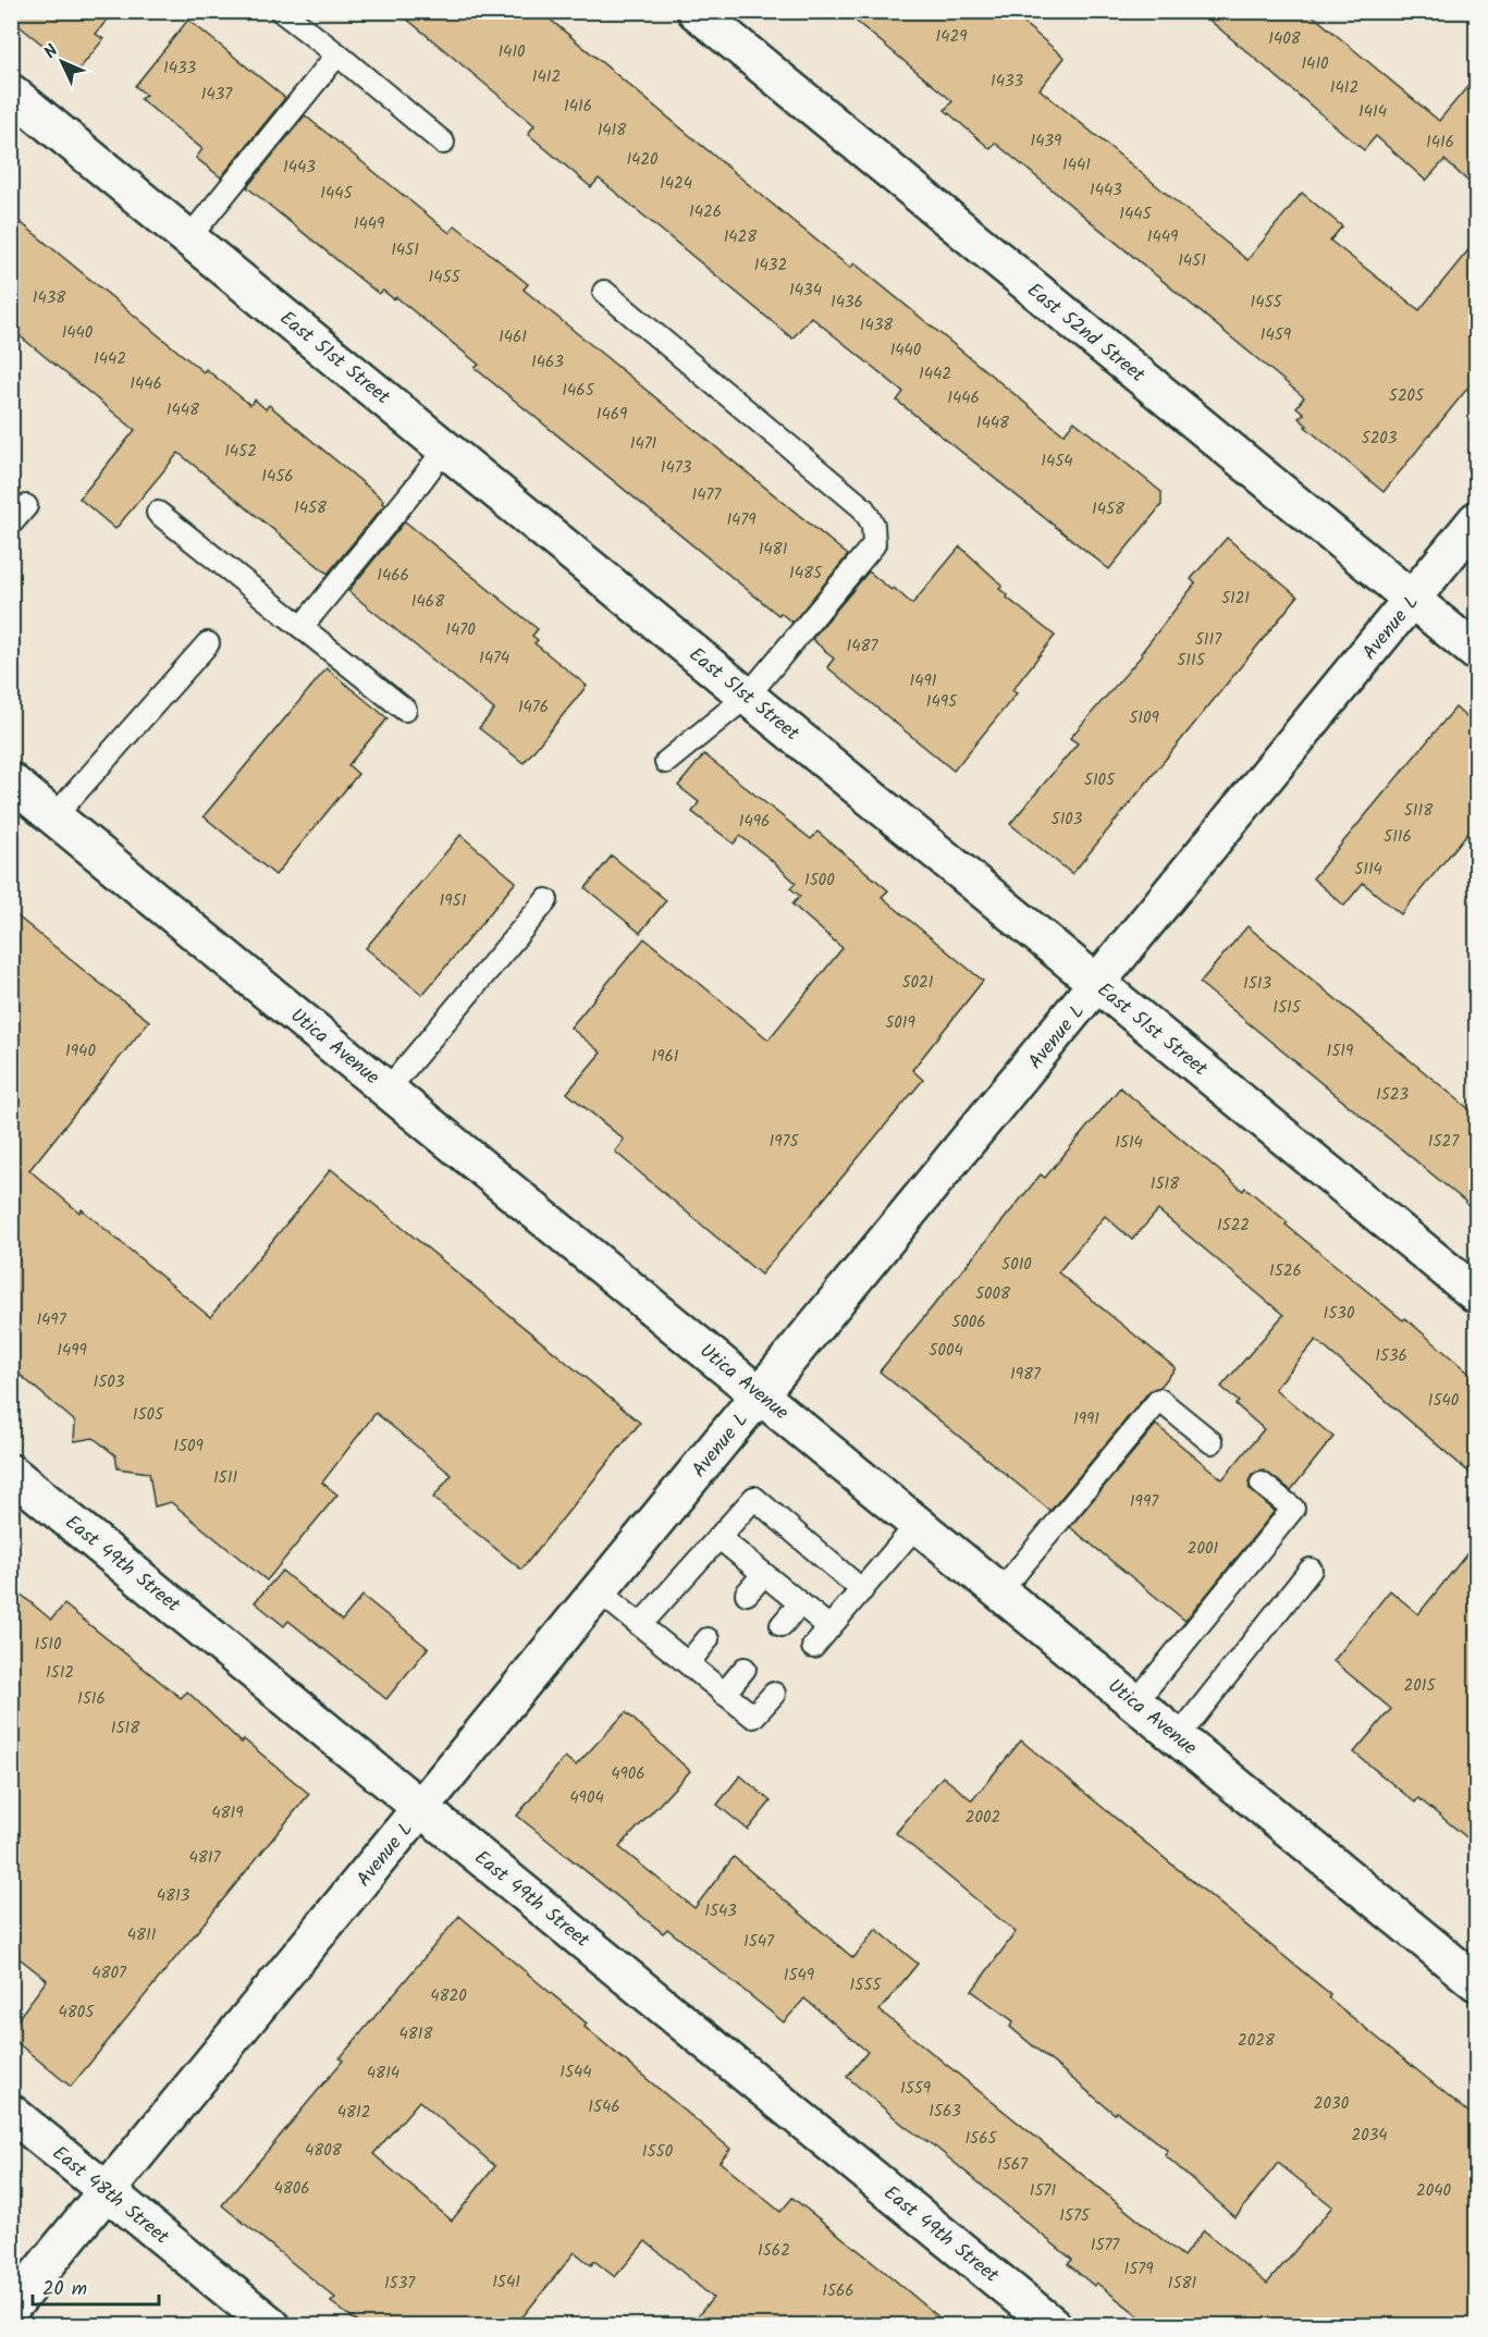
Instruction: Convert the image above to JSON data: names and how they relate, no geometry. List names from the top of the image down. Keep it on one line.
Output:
{"streets":{"street":["East 52nd Street","East 51st Street","Avenue L","Utica Avenue","East 49th Street","East 48th Street"]},"crossings":[["East 52nd Street","Avenue L"],["East 51st Street","Avenue L"],["Avenue L","Utica Avenue"],["Avenue L","East 49th Street"],["Avenue L","East 48th Street"]],"house_numbers":["1429","1408","1410","1410","1433","1412","1433","1412","1437","1416","1414","1418","1439","1416","1420","1441","1443","1424","1443","1445","1426","1445","1449","1428","1449","1451","1451","1432","1455","1434","1438","1436","1455","1438","1440","1459","1461","1440","1442","1463","1442","1446","1465","5205","1446","1448","1469","1448","5203","1471","1452","1454","1473","1456","1477","1458","1458","1479","1481","1485","1466","5121","1468","1470","5117","1487","1474","5115","1491","1495","1476","5109","5105","5118","5103","1496","5116","5114","1500","1951","5021","1513","1515","5019","1940","1519","1961","1523","1975","1527","1514","1518","1522","5010","1526","5008","1530","1497","5006","1499","5004","1536","1987","1503","1540","1505","1991","1509","1511","1997","2001","1510","1512","2015","1516","1518","4906","4904","4819","2002","4817","4813","1543","4811","1547","4807","1549","1555","4820","4805","4818","2028","1544","4814","1559","2030","1546","1563","4812","2034","1565","4808","1550","1567","4806","1571","2040","1575","1577","1562","1579","1541","1537","1581","1566"],"scale_bar":"20 m","north":"top left"}
